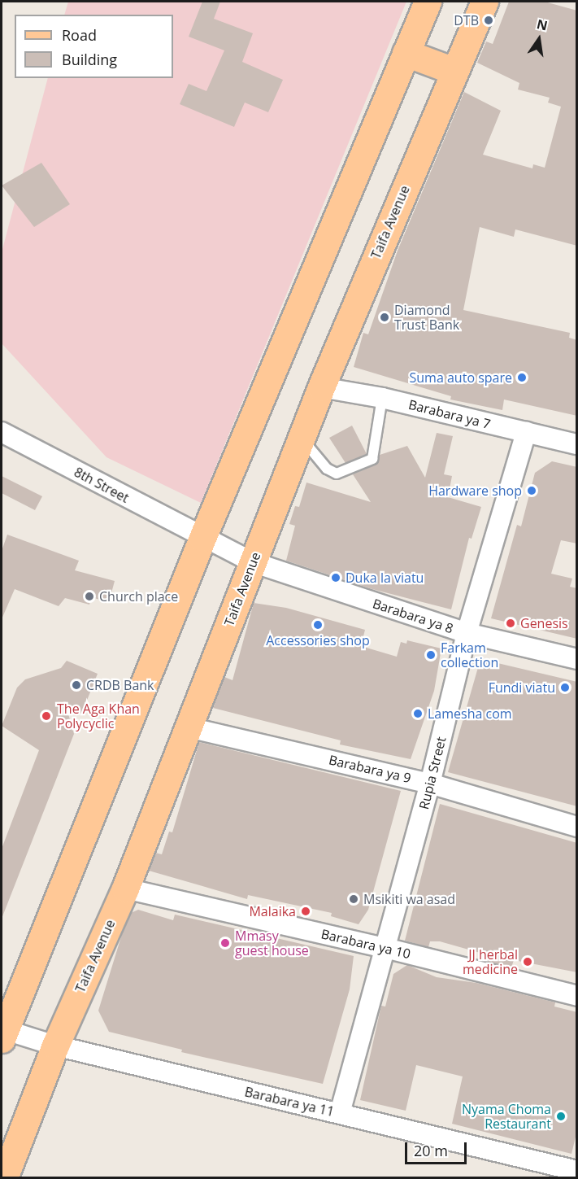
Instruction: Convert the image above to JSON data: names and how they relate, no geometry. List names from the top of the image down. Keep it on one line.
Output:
{"streets":{"main road":["Taifa Avenue"],"street":["Barabara ya 7","8th Street","Barabara ya 8","Barabara ya 9","Rupia Street","Barabara ya 10","Barabara ya 11"]},"crossings":[["Taifa Avenue","Barabara ya 7"],["Taifa Avenue","8th Street"],["Taifa Avenue","Barabara ya 8"],["Taifa Avenue","Barabara ya 9"],["Taifa Avenue","Barabara ya 10"],["Taifa Avenue","Barabara ya 11"],["Barabara ya 7","Rupia Street"],["8th Street","Barabara ya 8"],["Barabara ya 8","Rupia Street"],["Barabara ya 9","Rupia Street"],["Rupia Street","Barabara ya 10"],["Rupia Street","Barabara ya 11"]],"places":["DTB","Diamond Trust Bank","Suma auto spare","Hardware shop","Duka la viatu","Church place","Genesis","Accessories shop","Farkam collection","CRDB Bank","Fundi viatu","Lamesha com","The Aga Khan Polycyclic","Msikiti wa asad","Malaika","Mmasy guest house","JJ herbal medicine","Nyama Choma Restaurant"],"legend":["Road","Building"],"scale_bar":"20 m","north":"top"}
